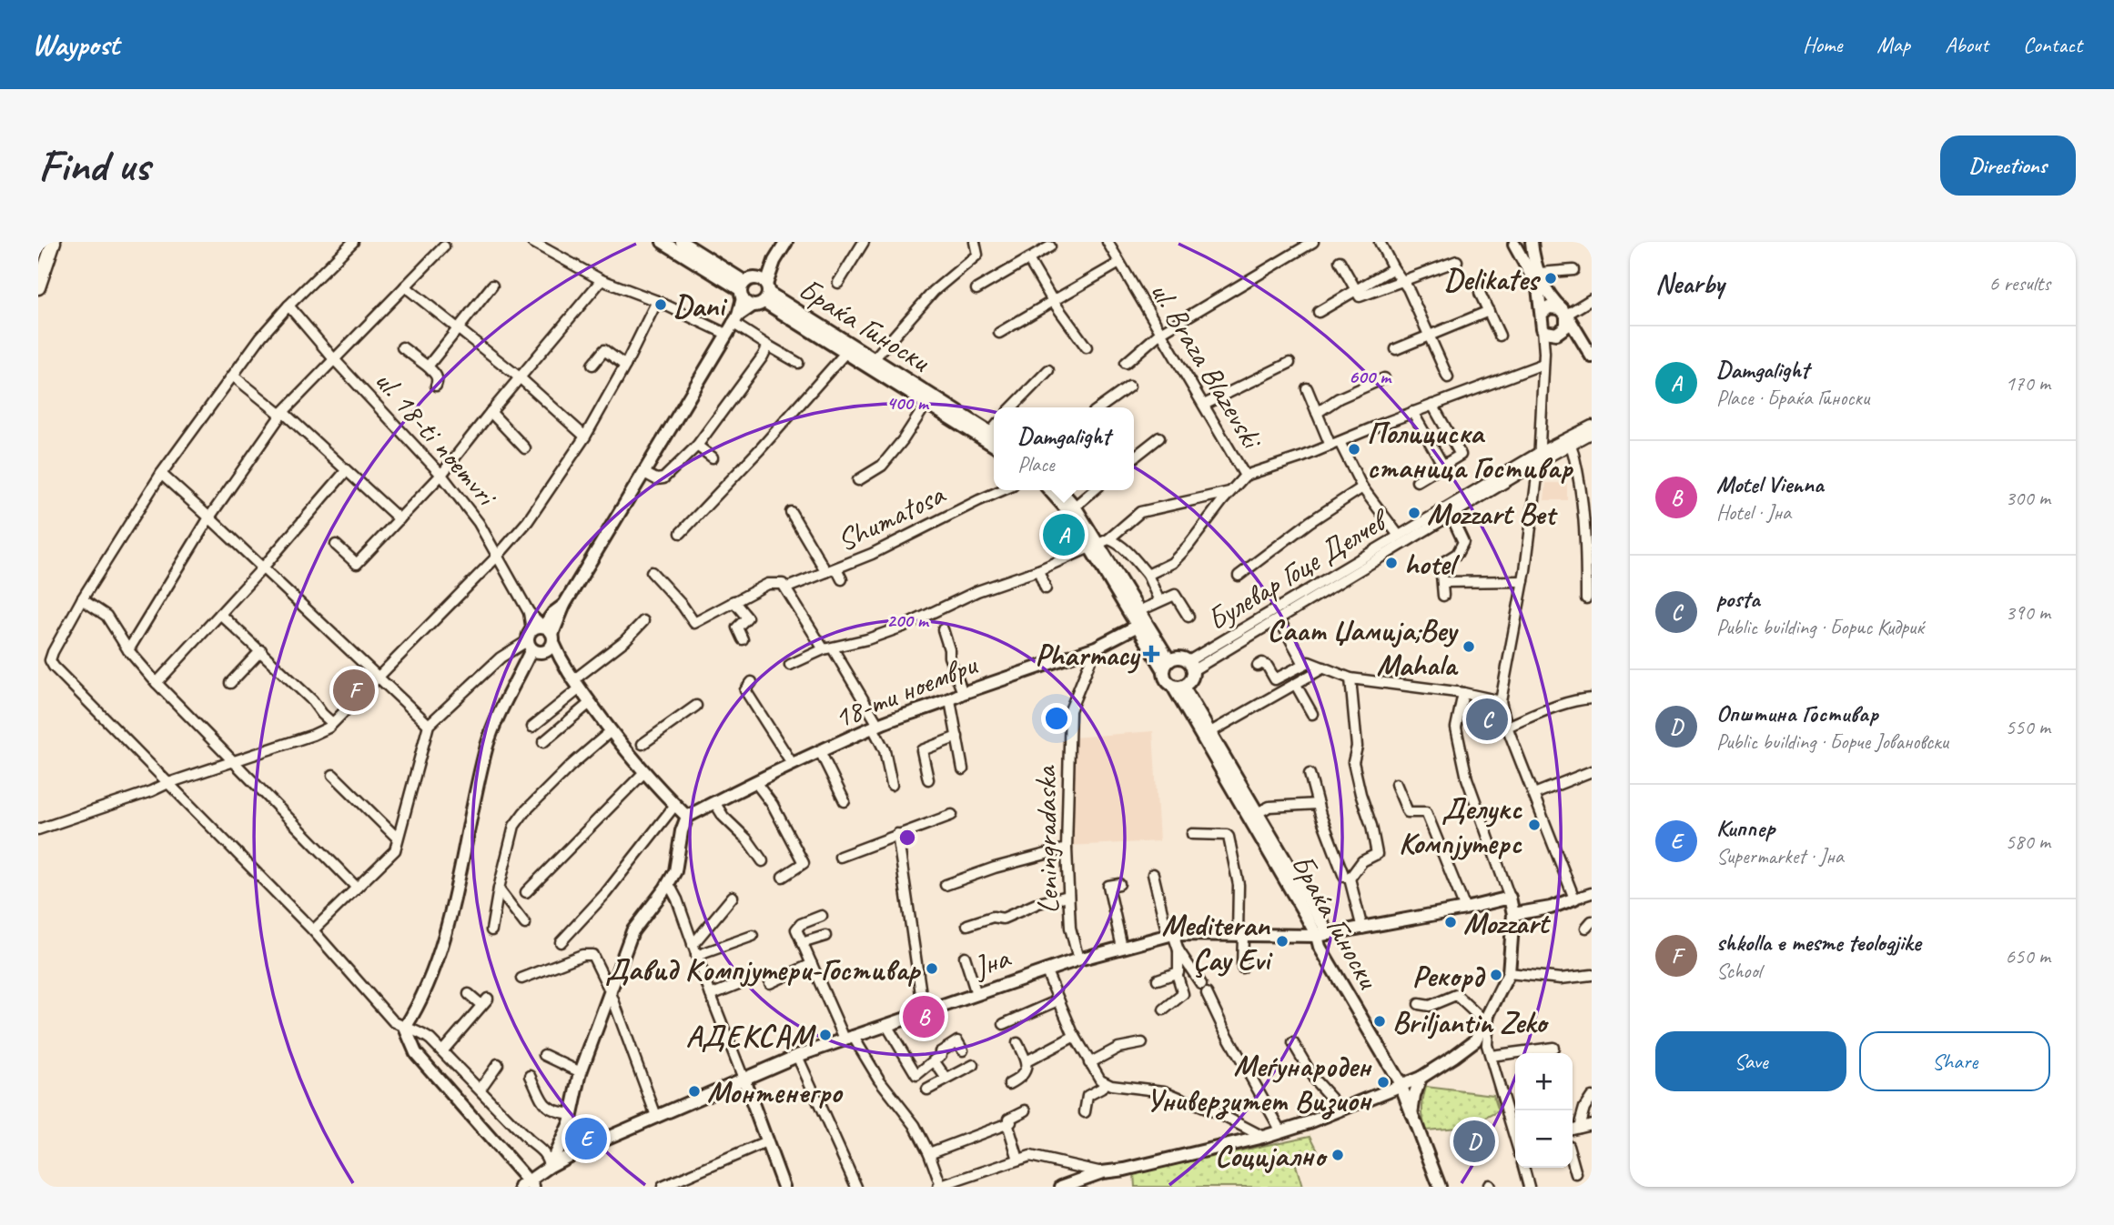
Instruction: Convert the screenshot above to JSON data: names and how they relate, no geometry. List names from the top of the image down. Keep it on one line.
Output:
{"streets":{"street":["Браќа Гиноски","ul. Braza Blazevski","ul. 18-ti noemvri","Shumatosa","Булевар Гоце Делчев","18-ти ноември","Leningradaska","Јна"]},"crossings":[["Браќа Гиноски","Булевар Гоце Делчев"],["Браќа Гиноски","18-ти ноември"],["Браќа Гиноски","Јна"],["18-ти ноември","Leningradaska"],["Leningradaska","Јна"]],"places":{"other":["Delikates","Dani","Полициска станица Гостивар","Mozzart Bet","hotel","Саат Џамија;Bey Mahala","Делукс Компјутерс","Mozzart","Mediteran Çay Evi","Давид Компјутери-Гостивар","Рекорд","Briljantin Zeko","АДЕКСАМ","Меѓународен Универзитет Визион","Монтенегро","Социјално"],"health":["Pharmacy"]},"page":{"header":"Waypost","nav":["Home","Map","About","Contact"],"buttons":["Directions",["Save","Share"]],"title":"Find us","heading":["Nearby","6 results"],"list":[{"mark":"A","name":"Damgalight","note":"Place · Браќа Гиноски","value":"170 m"},{"mark":"B","name":"Motel Vienna","note":"Hotel · Јна","value":"300 m"},{"mark":"C","name":"posta","note":"Public building · Борис Кидриќ","value":"390 m"},{"mark":"D","name":"Општина Гостивар","note":"Public building · Борче Јовановски","value":"550 m"},{"mark":"E","name":"Киппер","note":"Supermarket · Јна","value":"580 m"},{"mark":"F","name":"shkolla e mesme teologjike","note":"School","value":"650 m"}],"popup":["Damgalight","Place"],"pins":["A","F","C","B","E","D"],"map_buttons":["+","−"]},"rings":["600 m","400 m","200 m"]}
